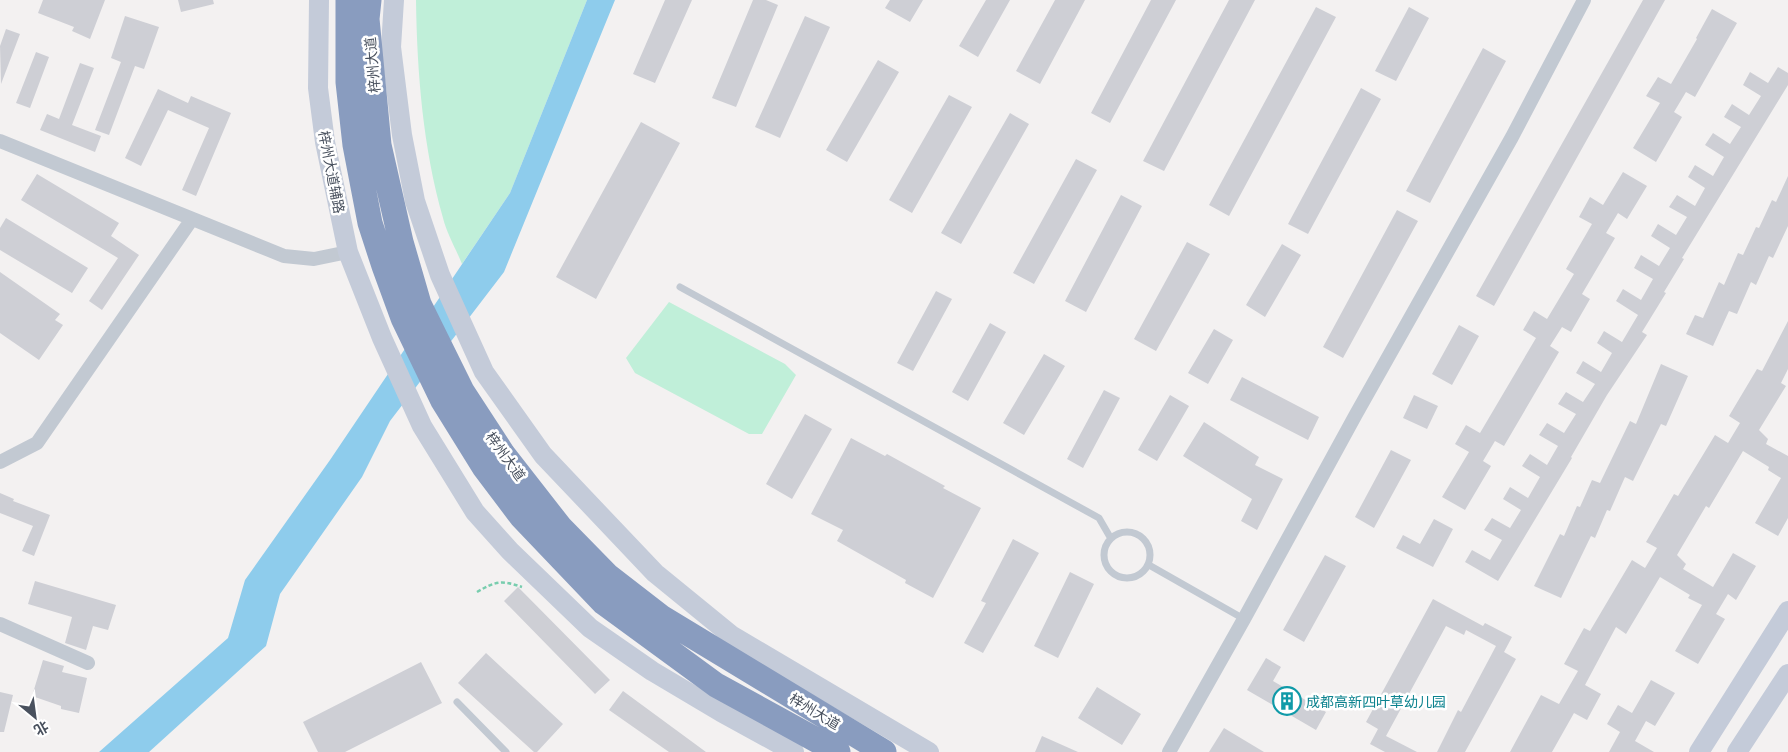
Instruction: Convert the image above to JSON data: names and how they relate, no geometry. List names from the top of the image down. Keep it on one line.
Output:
{"streets":{"highway":["梓州大道"],"main road":["梓州大道辅路"]},"places":{"building":["成都高新四叶草幼儿园"]},"north":"bottom right"}
